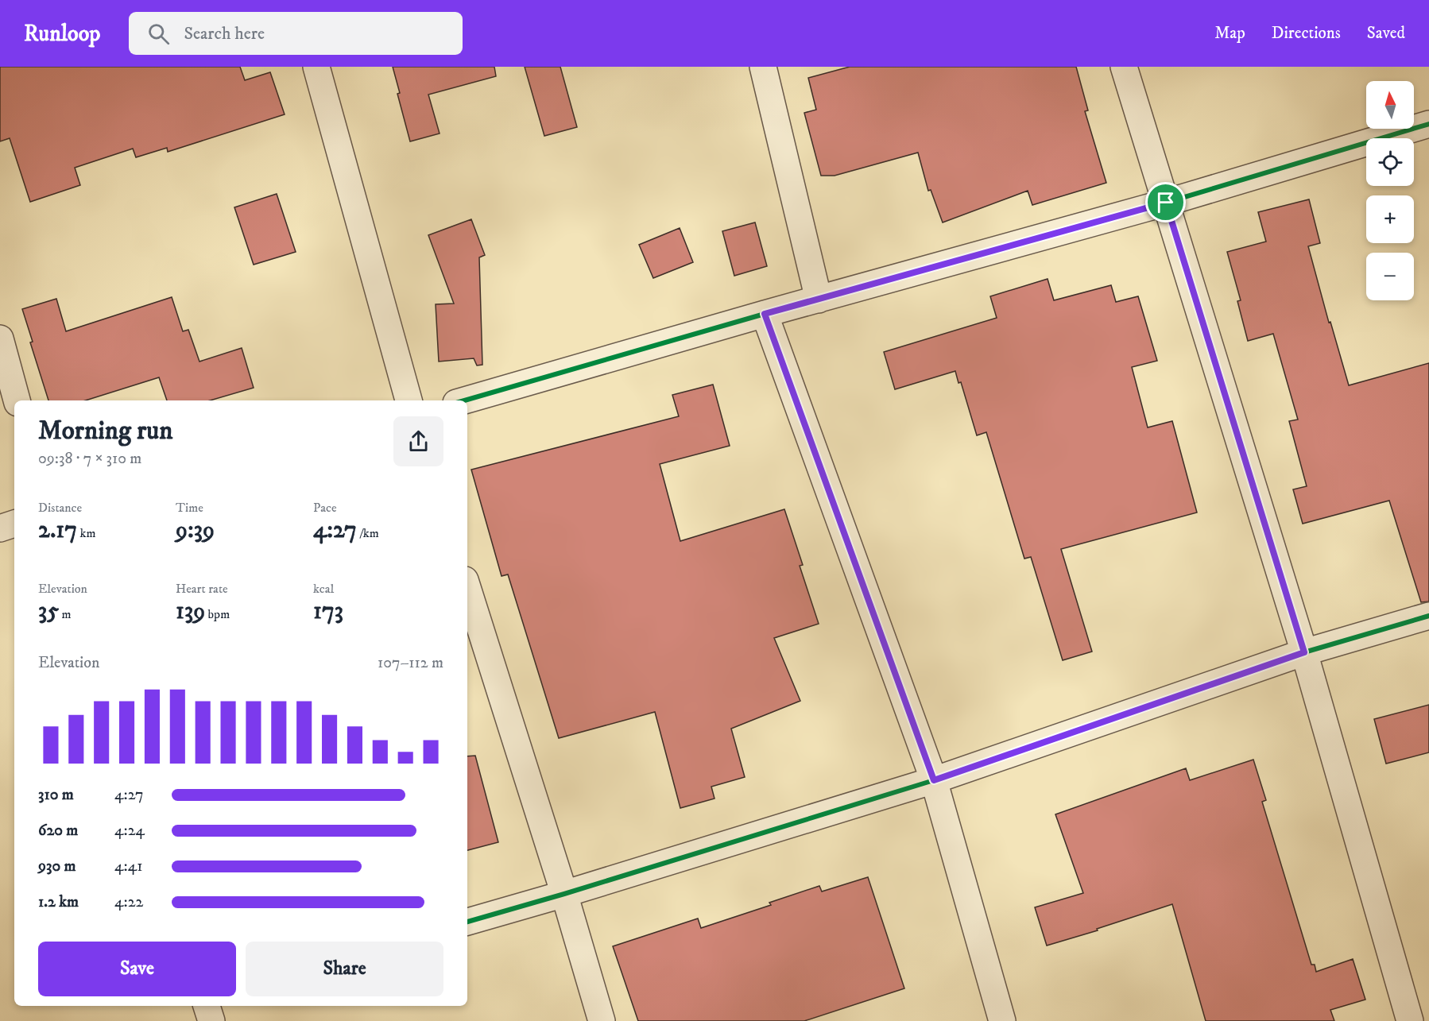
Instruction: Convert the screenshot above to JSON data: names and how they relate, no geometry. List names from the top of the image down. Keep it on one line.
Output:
{"north":"top","page":{"header":"Runloop","search":"Search here","nav":["Map","Directions","Saved"],"map_buttons":["+","−"],"heading":["Morning run","09:38 · 7 × 310 m"],"stats":[["Distance","2.17 km"],["Time","9:39"],["Pace","4:27 /km"],["Elevation","35 m"],["Heart rate","139 bpm"],["kcal","173"]],"chart":["Elevation","107–112 m"],"list":[{"name":"310 m","note":"4:27"},{"name":"620 m","note":"4:24"},{"name":"930 m","note":"4:41"},{"name":"1.2 km","note":"4:22"}],"buttons":["Save","Share"]}}
